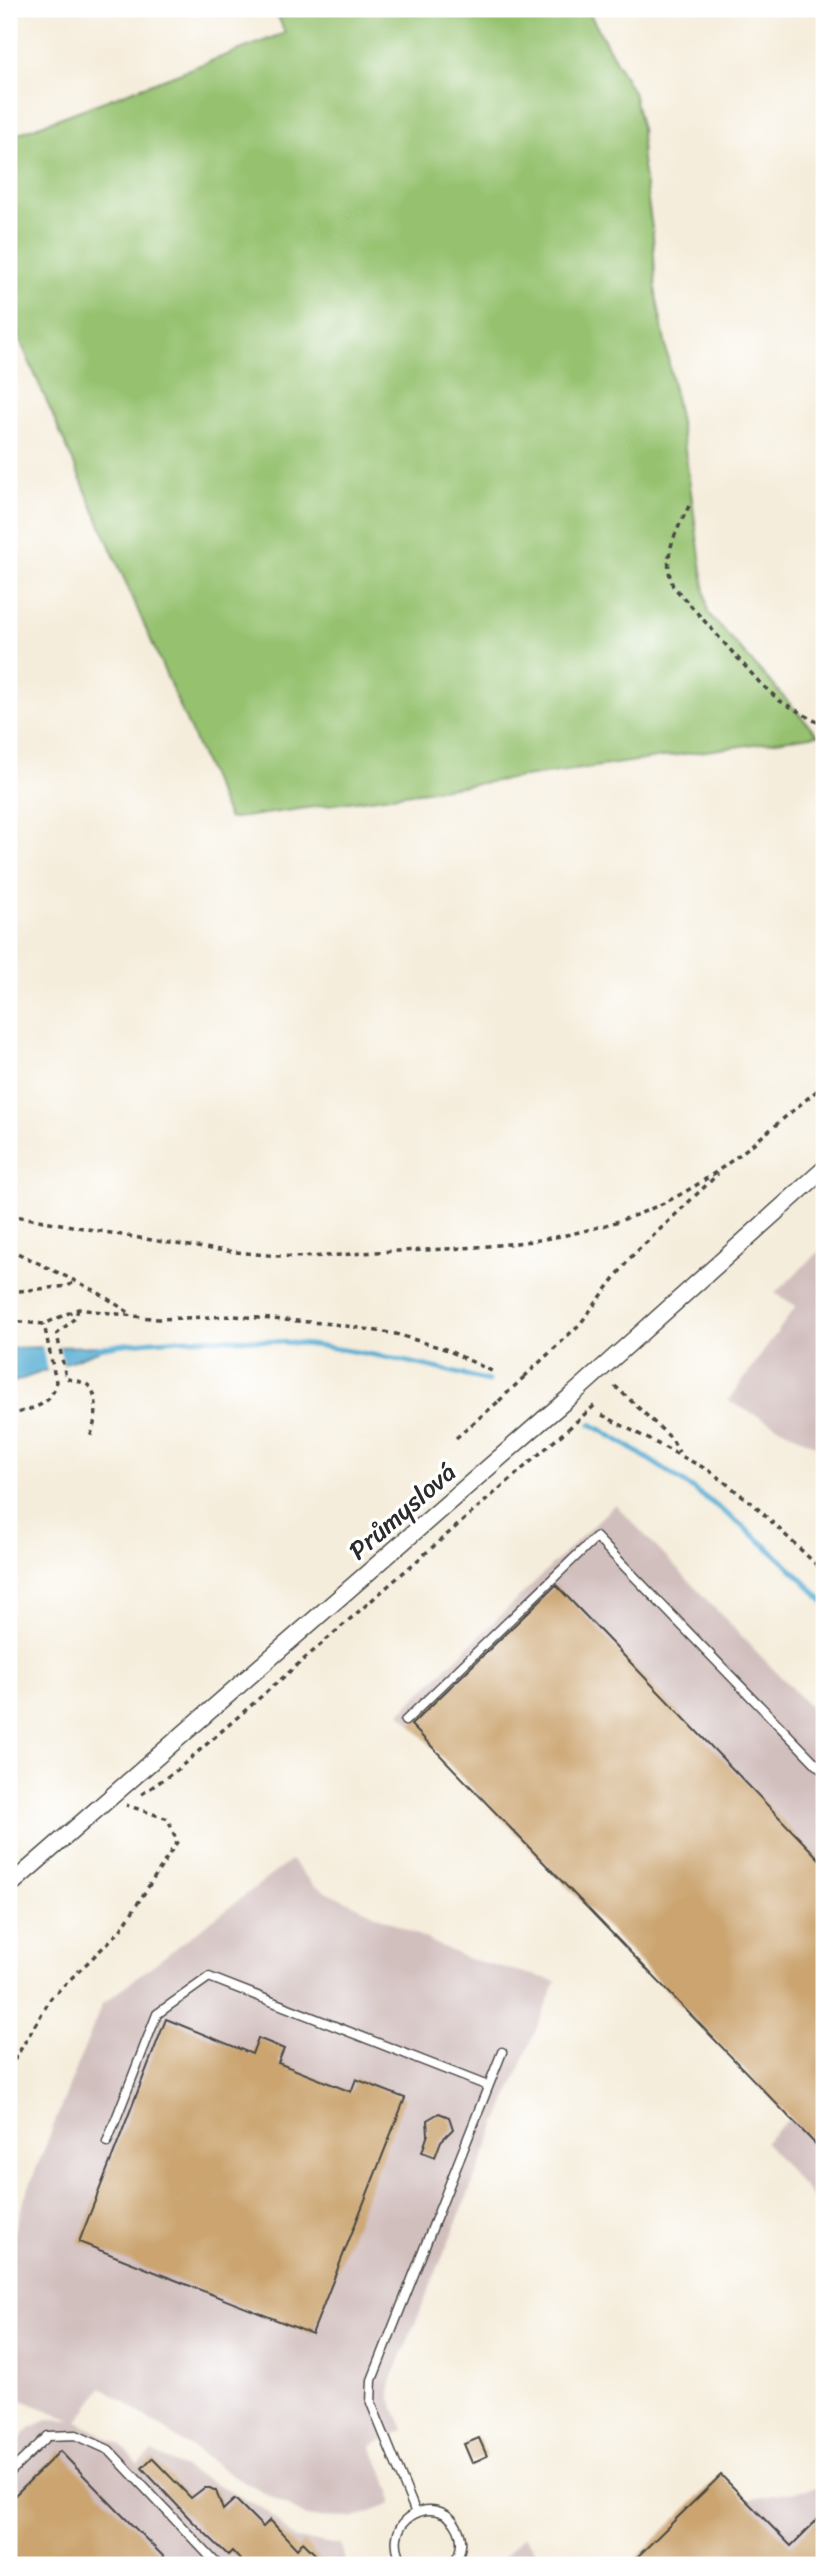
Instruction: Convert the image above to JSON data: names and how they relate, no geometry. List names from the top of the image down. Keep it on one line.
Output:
{"streets":{"street":["Průmyslová"]}}
